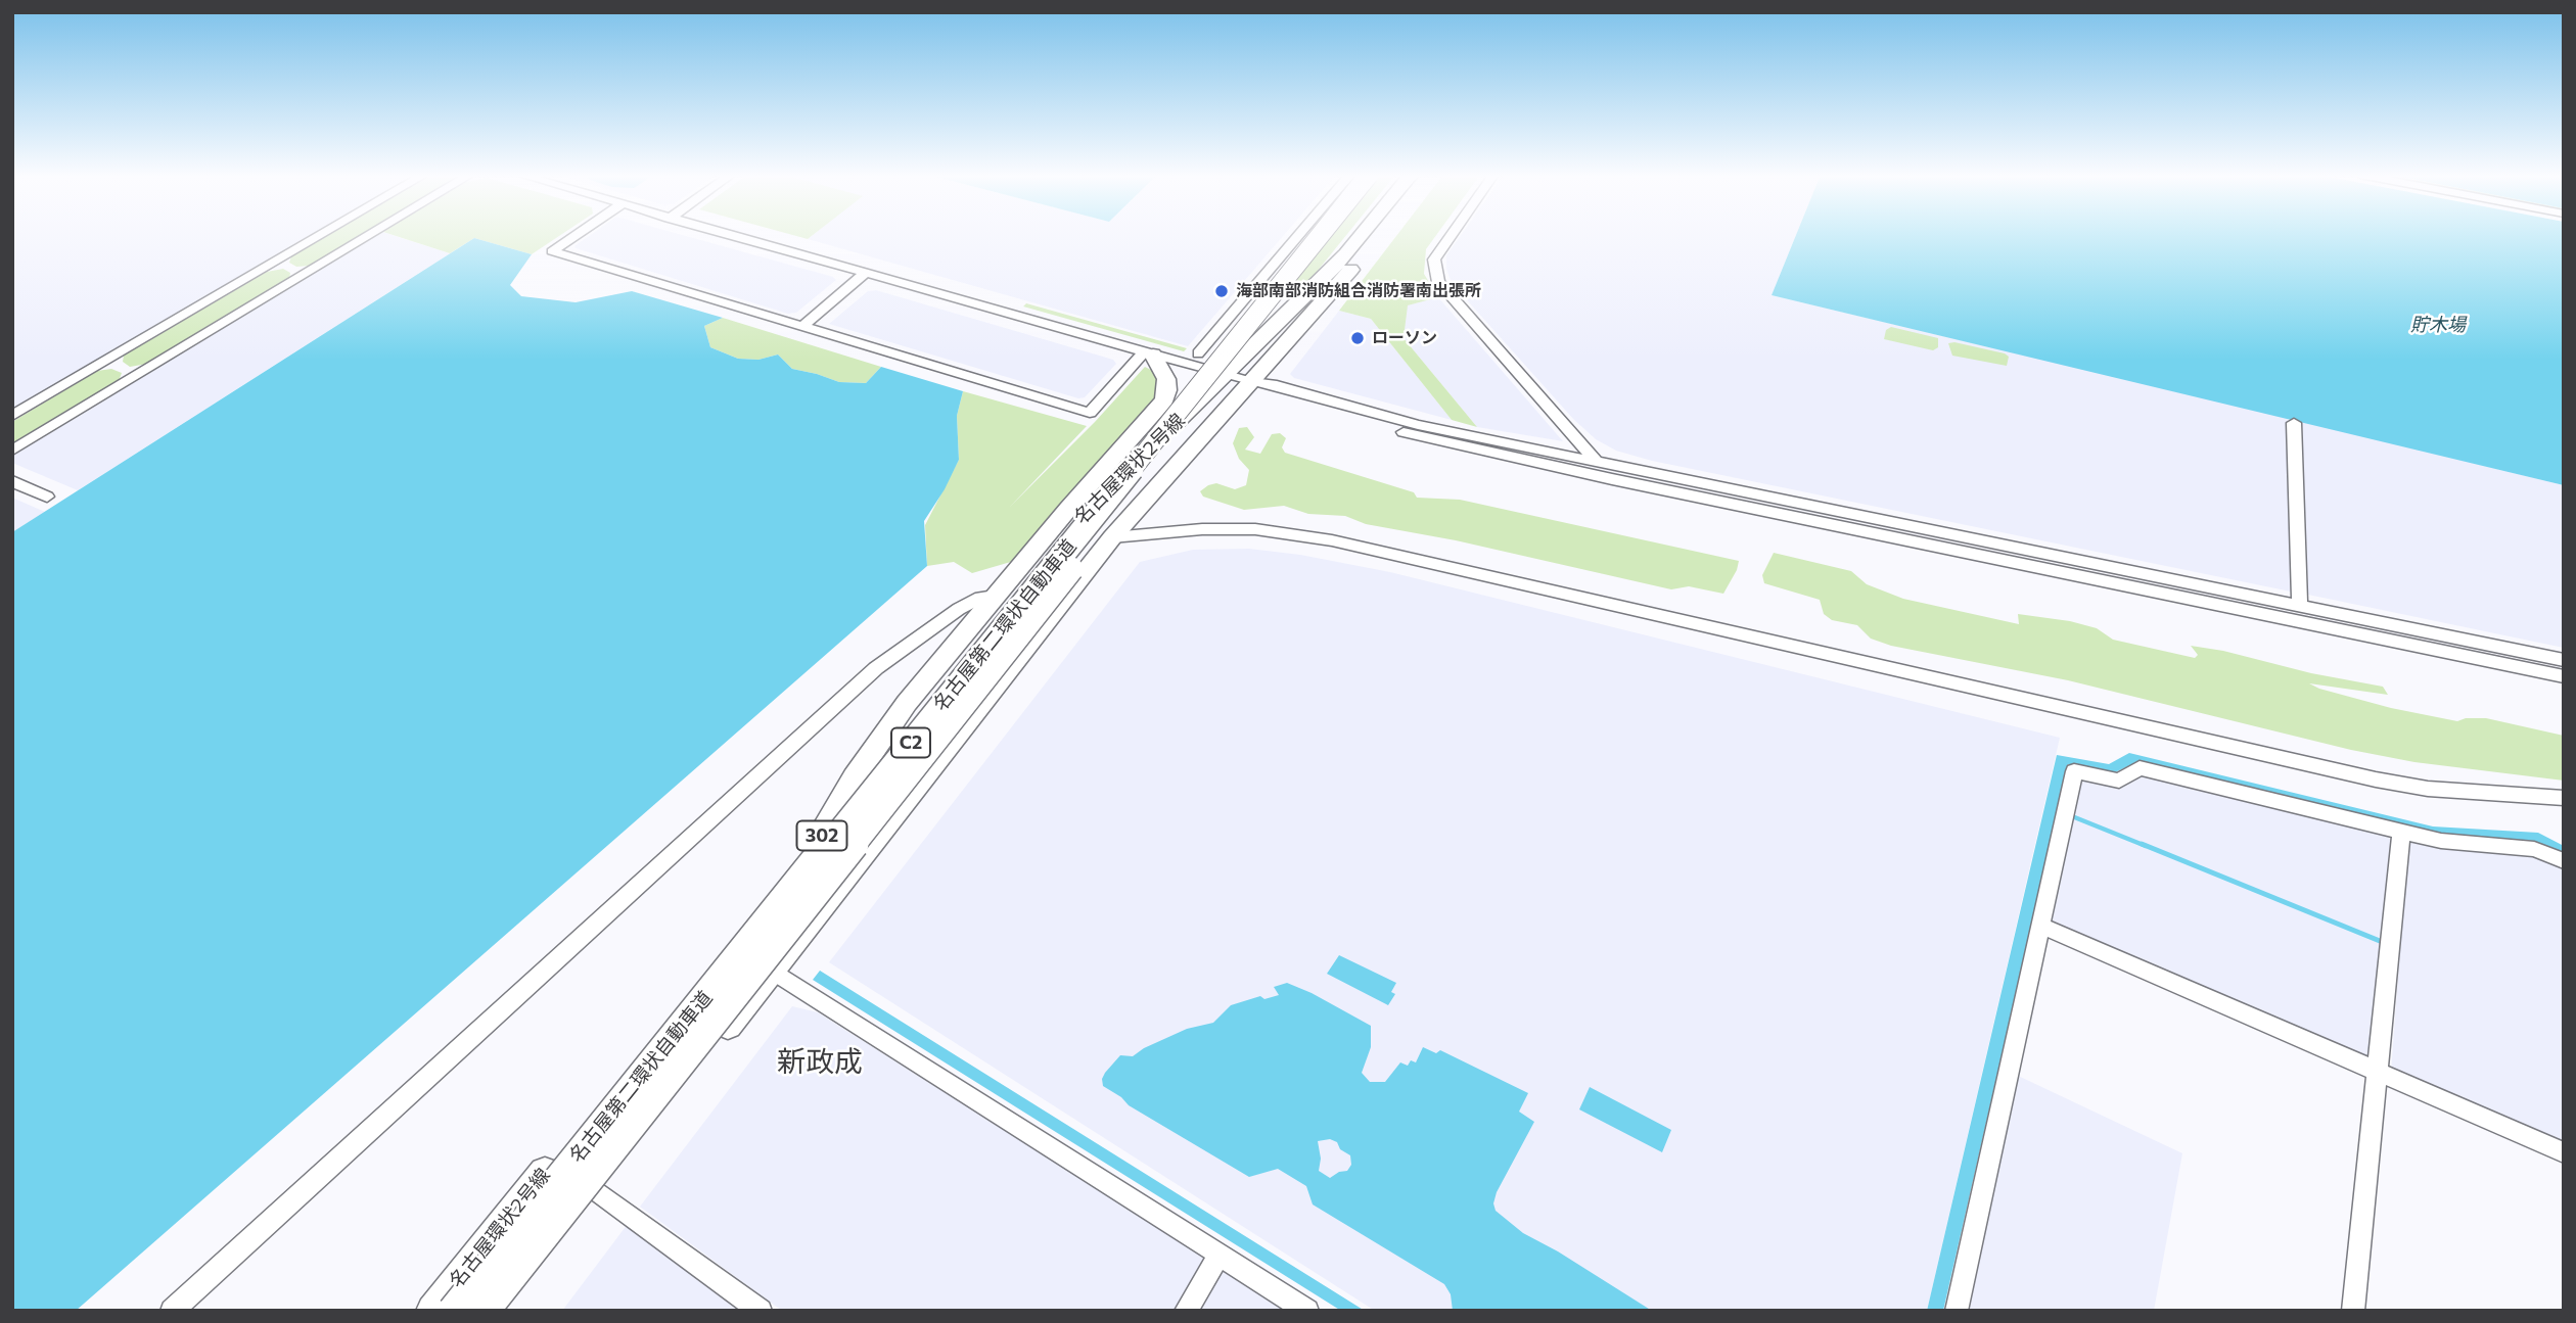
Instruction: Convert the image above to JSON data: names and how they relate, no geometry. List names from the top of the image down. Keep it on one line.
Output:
{"streets":{"highway":["名古屋環状2号線","名古屋第二環状自動車道","C2","302"]},"districts":["新政成"],"water":["貯木場"],"places":["海部南部消防組合消防署南出張所","ローソン"]}
